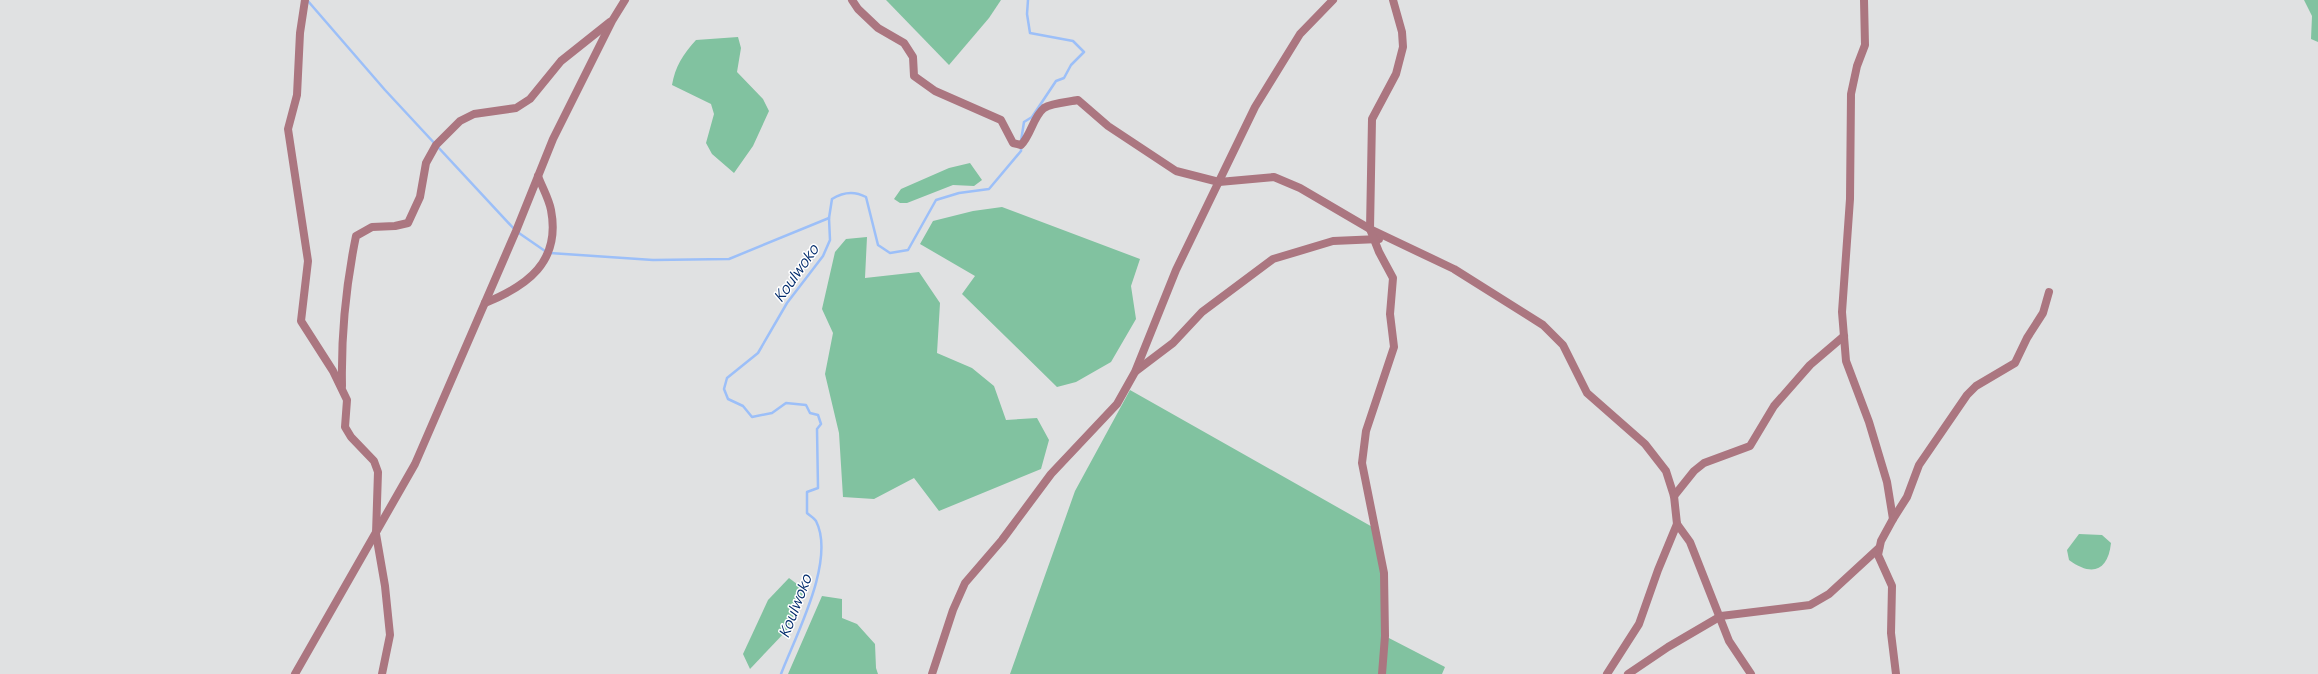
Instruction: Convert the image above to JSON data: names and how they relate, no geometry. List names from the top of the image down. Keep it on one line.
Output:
{"water":["Koulwoko"]}
